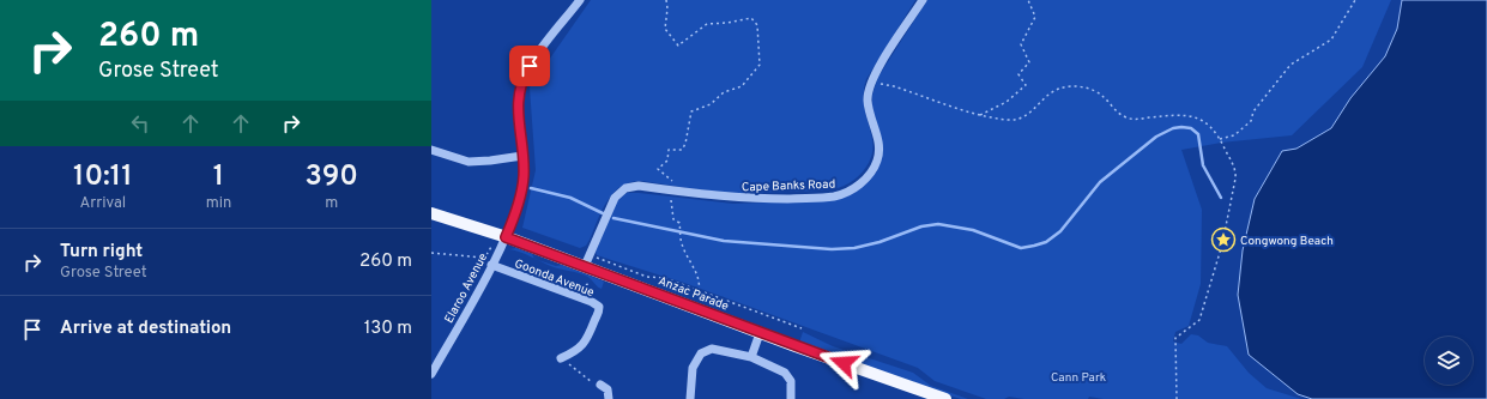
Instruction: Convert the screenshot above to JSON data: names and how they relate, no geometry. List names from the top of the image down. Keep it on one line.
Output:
{"streets":{"main road":["Anzac Parade"],"street":["Cape Banks Road","Goonda Avenue","Elaroo Avenue"]},"crossings":[["Cape Banks Road","Anzac Parade"],["Goonda Avenue","Elaroo Avenue"],["Elaroo Avenue","Anzac Parade"]],"parks":["Cann Park"],"places":{"place":["Congwong Beach"]},"page":{"turn":["260 m","Grose Street"],"eta":["10:11","Arrival","1","min","390","m"],"list":[{"name":"Turn right","note":"Grose Street","value":"260 m"},{"name":"Arrive at destination","value":"130 m"}]}}
